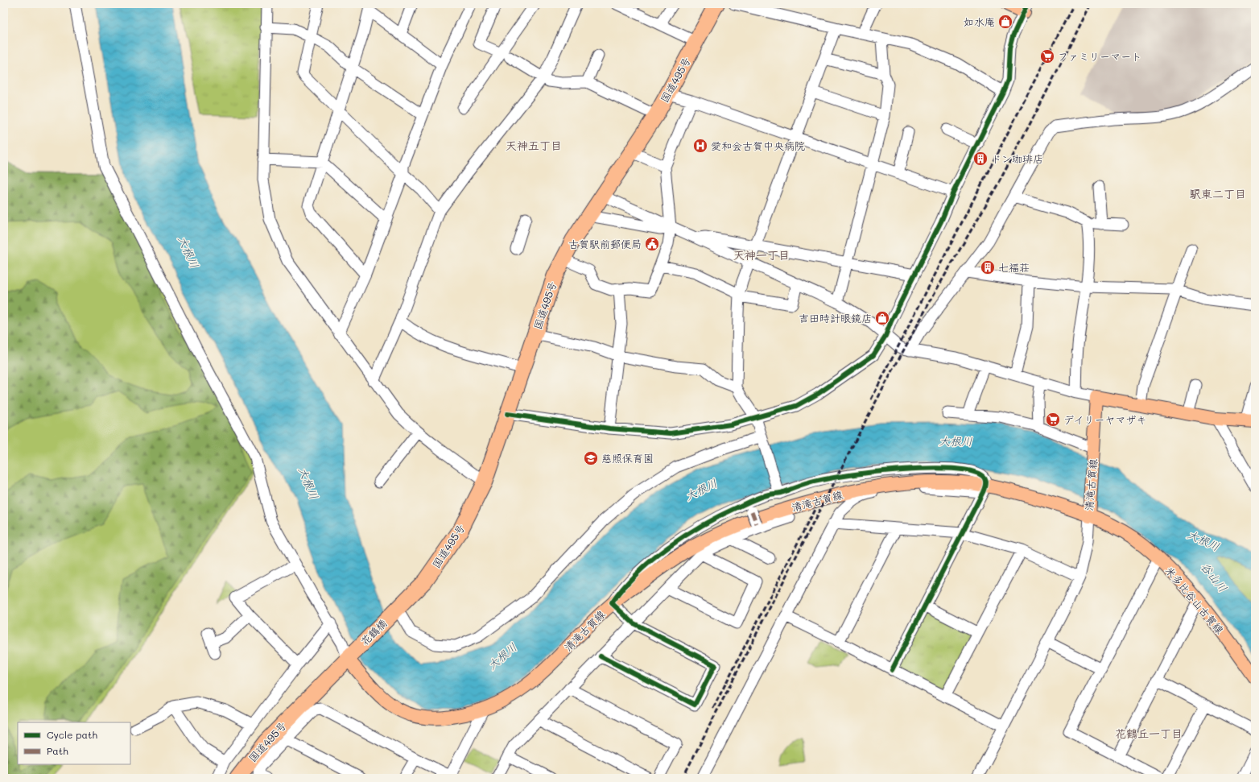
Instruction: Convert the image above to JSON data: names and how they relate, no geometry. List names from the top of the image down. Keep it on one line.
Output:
{"streets":{"highway":["国道495号","花鶴橋"],"main road":["清滝古賀線","米多比谷山古賀線"]},"crossings":[["国道495号","清滝古賀線"],["国道495号","花鶴橋"],["清滝古賀線","米多比谷山古賀線"],["清滝古賀線","花鶴橋"]],"districts":["天神五丁目","駅東二丁目","天神一丁目","花鶴丘一丁目"],"water":["大根川","谷山川"],"places":{"shop":["如水庵","吉田時計眼鏡店"],"supermarket":["ファミリーマート","デイリーヤマザキ"],"hospital":["愛和会古賀中央病院"],"building":["ドン珈琲店","七福荘"],"public building":["古賀駅前郵便局"],"school or university":["慈照保育園"]},"legend":["Cycle path","Path"]}
